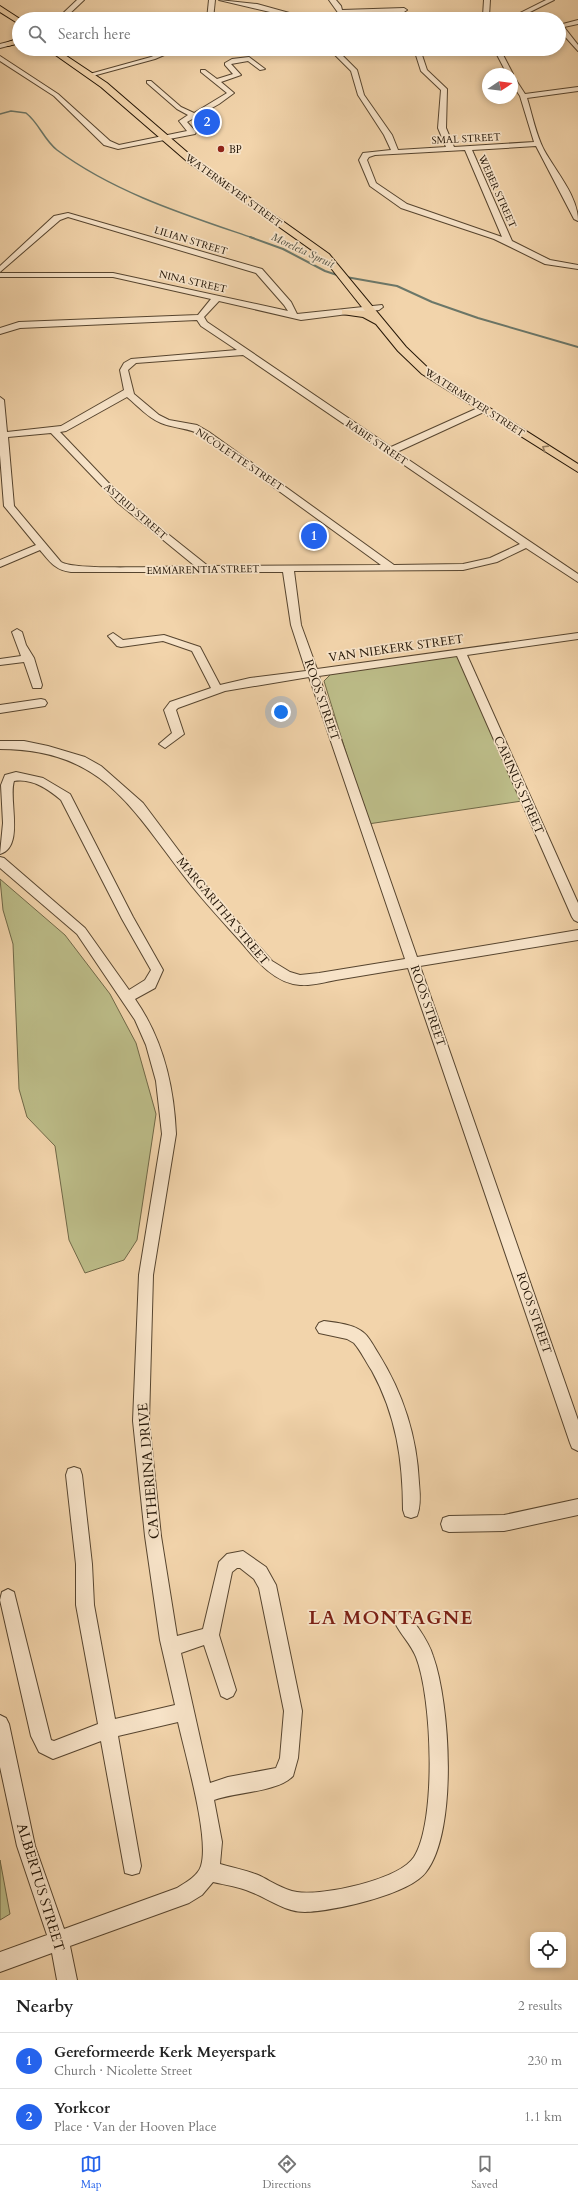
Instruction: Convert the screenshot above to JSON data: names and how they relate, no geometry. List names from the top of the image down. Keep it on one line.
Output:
{"streets":{"main road":["WATERMEYER STREET"],"street":["SMAL STREET","WEBER STREET","LILIAN STREET","NINA STREET","RABIE STREET","NICOLETTE STREET","ASTRID STREET","EMMARENTIA STREET","VAN NIEKERK STREET","ROOS STREET","CARINUS STREET","MARGARITHA STREET","CATHERINA DRIVE","ALBERTUS STREET"]},"crossings":[["SMAL STREET","WEBER STREET"],["WATERMEYER STREET","NINA STREET"],["LILIAN STREET","NINA STREET"],["RABIE STREET","EMMARENTIA STREET"],["NICOLETTE STREET","EMMARENTIA STREET"],["ASTRID STREET","EMMARENTIA STREET"],["EMMARENTIA STREET","ROOS STREET"],["VAN NIEKERK STREET","ROOS STREET"],["VAN NIEKERK STREET","CARINUS STREET"],["ROOS STREET","MARGARITHA STREET"]],"districts":["LA MONTAGNE"],"water":["Moreleta Spruit"],"places":["BP"],"north":"right","page":{"search":"Search here","pins":["2","1"],"heading":["Nearby","2 results"],"list":[{"mark":"1","name":"Gereformeerde Kerk Meyerspark","note":"Church · Nicolette Street","value":"230 m"},{"mark":"2","name":"Yorkcor","note":"Place · Van der Hooven Place","value":"1.1 km"}],"nav":["Map","Directions","Saved"]}}
